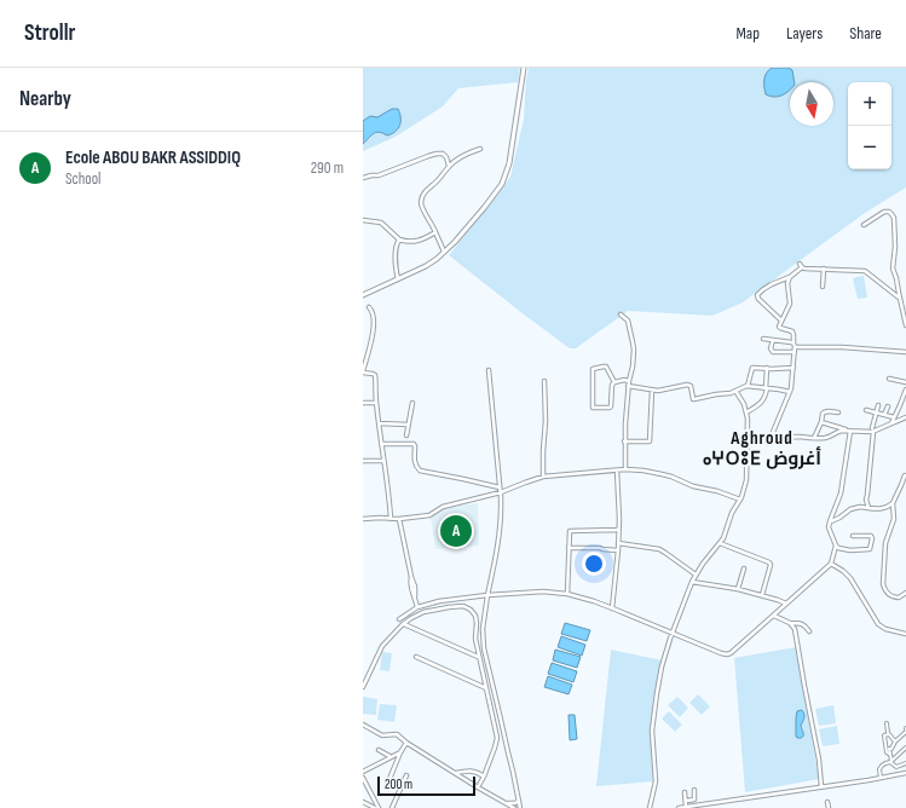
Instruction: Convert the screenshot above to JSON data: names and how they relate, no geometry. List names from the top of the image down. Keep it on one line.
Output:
{"districts":["Aghroud ⴰⵖⵔⵓⴹ أغروض"],"scale_bar":"200 m","north":"bottom","page":{"header":"Strollr","nav":["Map","Layers","Share"],"heading":"Nearby","map_buttons":["+","−"],"list":[{"mark":"A","name":"Ecole ABOU BAKR ASSIDDIQ","note":"School","value":"290 m"}],"pins":"A","scale":"200 m"}}
